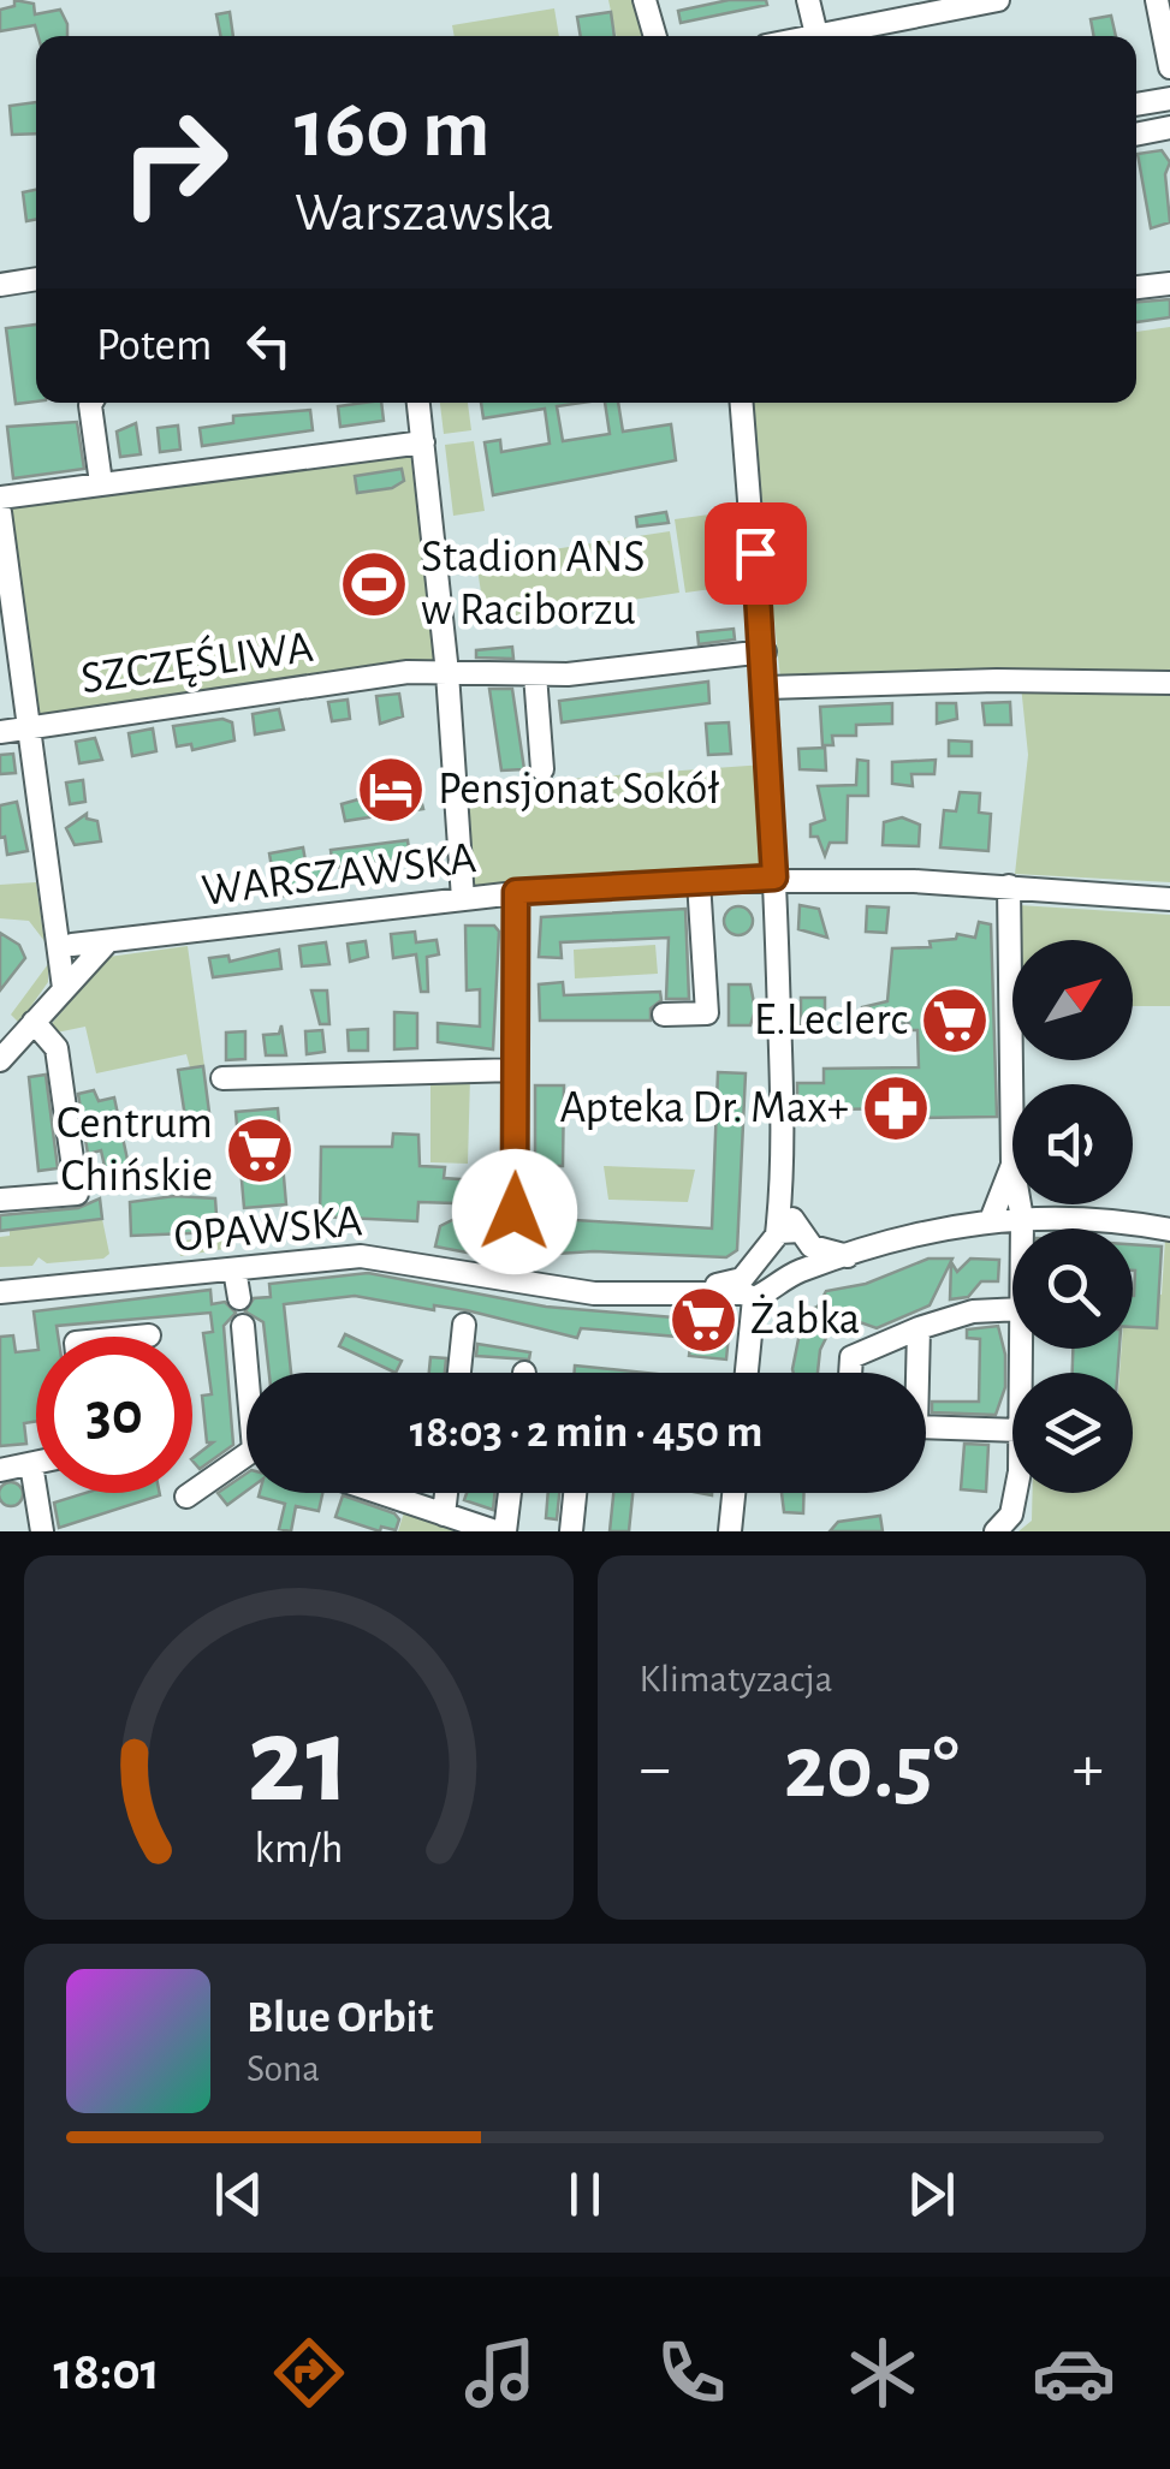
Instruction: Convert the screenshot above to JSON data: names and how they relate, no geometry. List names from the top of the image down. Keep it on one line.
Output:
{"streets":{"street":["SZCZĘŚLIWA","WARSZAWSKA","OPAWSKA"]},"places":{"sports":["Stadion ANS w Raciborzu"],"hotel":["Pensjonat Sokół"],"supermarket":["E.Leclerc","Centrum Chińskie","Żabka"],"pharmacy":["Apteka Dr. Max+"]},"north":"top right","page":{"turn":["160 m","Warszawska"],"then":"Potem","limit":"30","trip":"18:03 · 2 min · 450 m","tile":"Klimatyzacja","heat":["−","20.5°","+"],"song":["Blue Orbit","Sona"],"tabs":"18:01","gauge":["21","km/h"]}}
